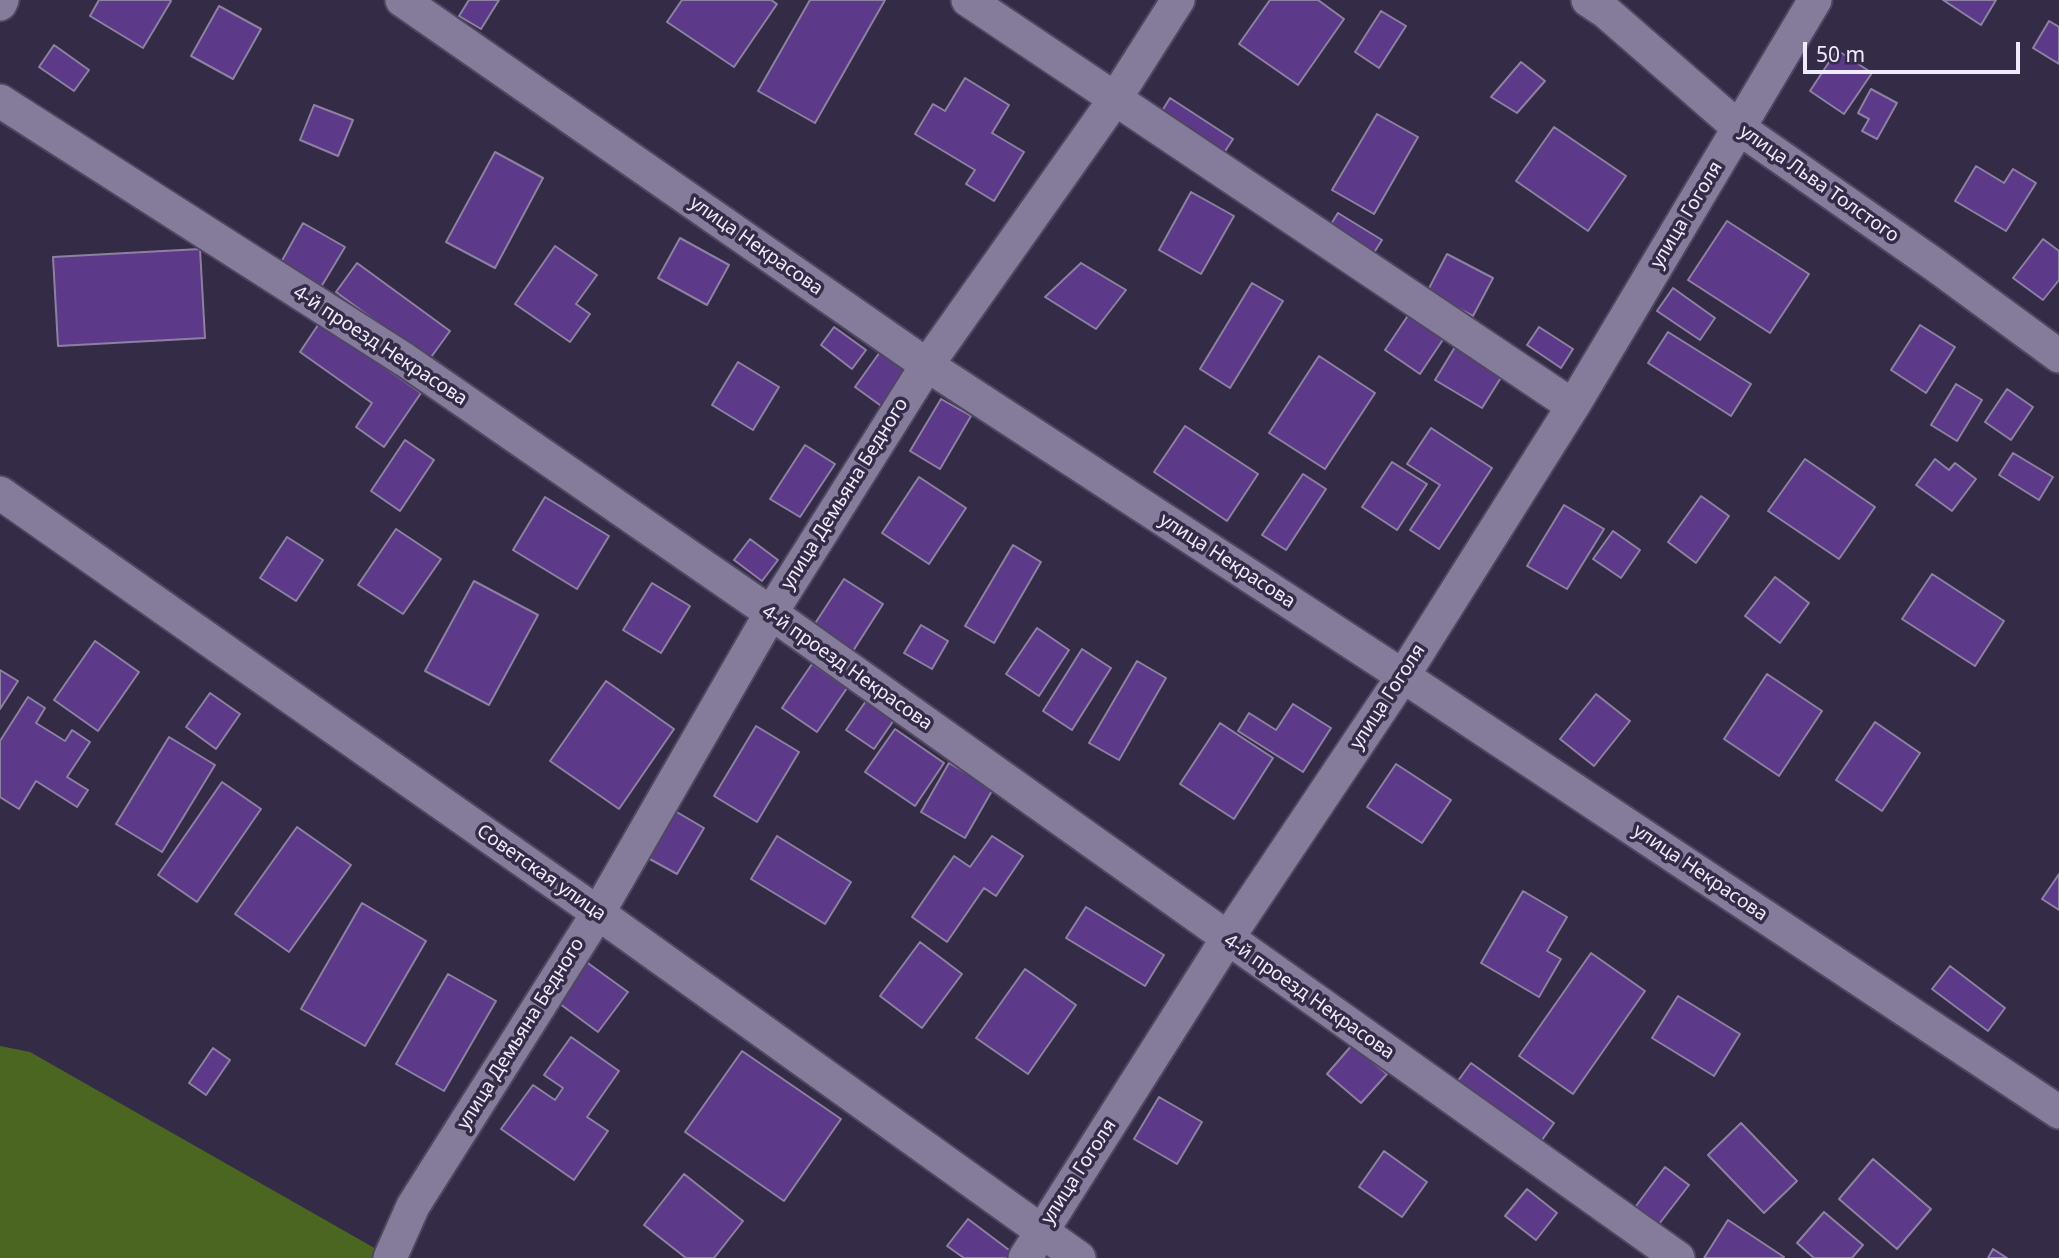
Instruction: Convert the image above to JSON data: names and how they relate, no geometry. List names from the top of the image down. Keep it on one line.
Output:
{"streets":{"street":["улица Льва Толстого","улица Гоголя","улица Некрасова","4-й проезд Некрасова","улица Демьяна Бедного","Советская улица"]},"crossings":[["улица Льва Толстого","улица Гоголя"],["улица Гоголя","улица Некрасова"],["улица Гоголя","4-й проезд Некрасова"],["улица Гоголя","Советская улица"],["улица Некрасова","улица Демьяна Бедного"],["4-й проезд Некрасова","улица Демьяна Бедного"],["улица Демьяна Бедного","Советская улица"]],"scale_bar":"50 m"}
